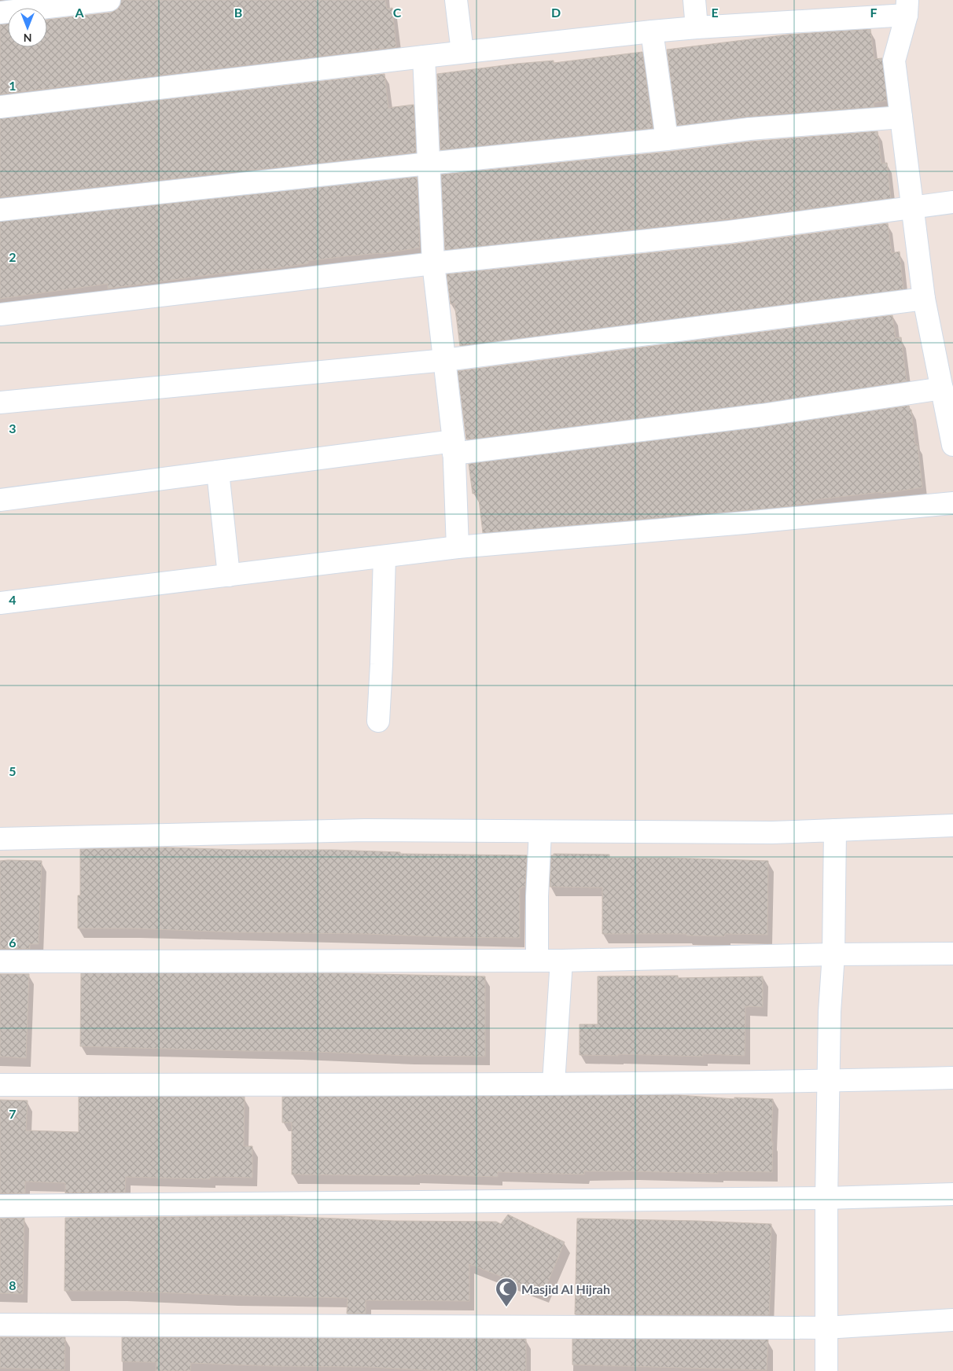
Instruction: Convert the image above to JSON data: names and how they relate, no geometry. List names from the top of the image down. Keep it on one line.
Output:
{"places":{"mosque":["Masjid Al Hijrah"]},"north":"bottom","grid":{"columns":["A","B","C","D","E","F"],"rows":["1","2","3","4","5","6","7","8"]}}
